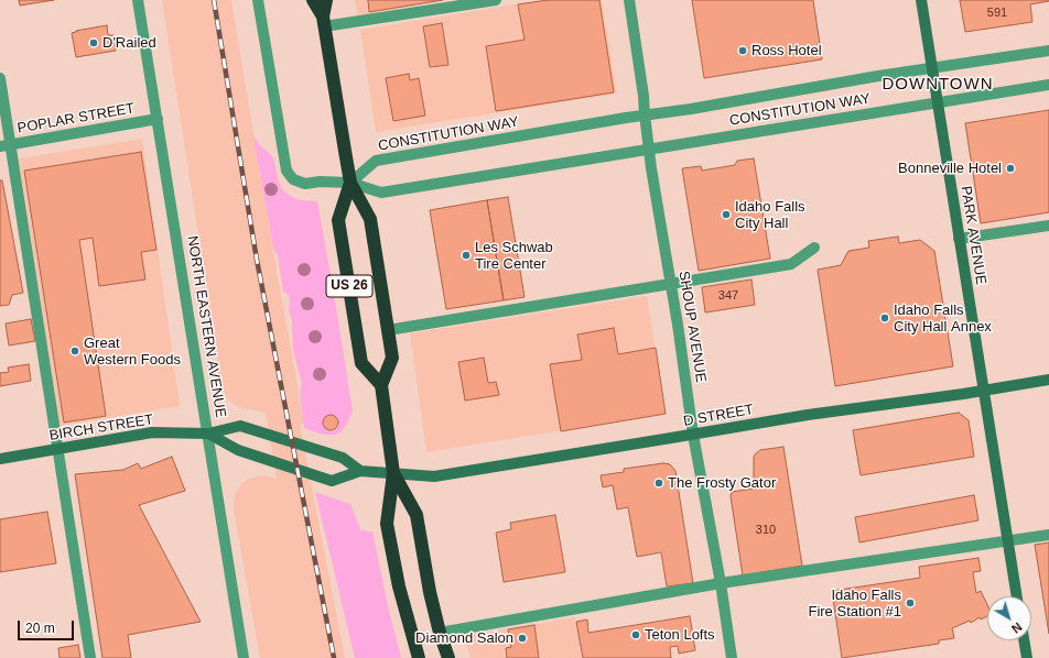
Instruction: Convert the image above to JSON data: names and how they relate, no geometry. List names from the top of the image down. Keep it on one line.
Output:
{"streets":{"highway":["US 26"],"street":["CONSTITUTION WAY","POPLAR STREET","PARK AVENUE","NORTH EASTERN AVENUE","SHOUP AVENUE","D STREET","BIRCH STREET"]},"crossings":[["CONSTITUTION WAY","PARK AVENUE"],["CONSTITUTION WAY","US 26"],["CONSTITUTION WAY","SHOUP AVENUE"],["POPLAR STREET","NORTH EASTERN AVENUE"],["PARK AVENUE","D STREET"],["US 26","D STREET"],["US 26","BIRCH STREET"],["NORTH EASTERN AVENUE","BIRCH STREET"],["SHOUP AVENUE","D STREET"],["D STREET","BIRCH STREET"]],"districts":["DOWNTOWN"],"places":["D'Railed","Ross Hotel","Bonneville Hotel","Idaho Falls City Hall","Les Schwab Tire Center","Idaho Falls City Hall Annex","Great Western Foods","The Frosty Gator","Idaho Falls Fire Station #1","Teton Lofts","Diamond Salon"],"house_numbers":["591","347","310"],"scale_bar":"20 m","north":"bottom right"}
